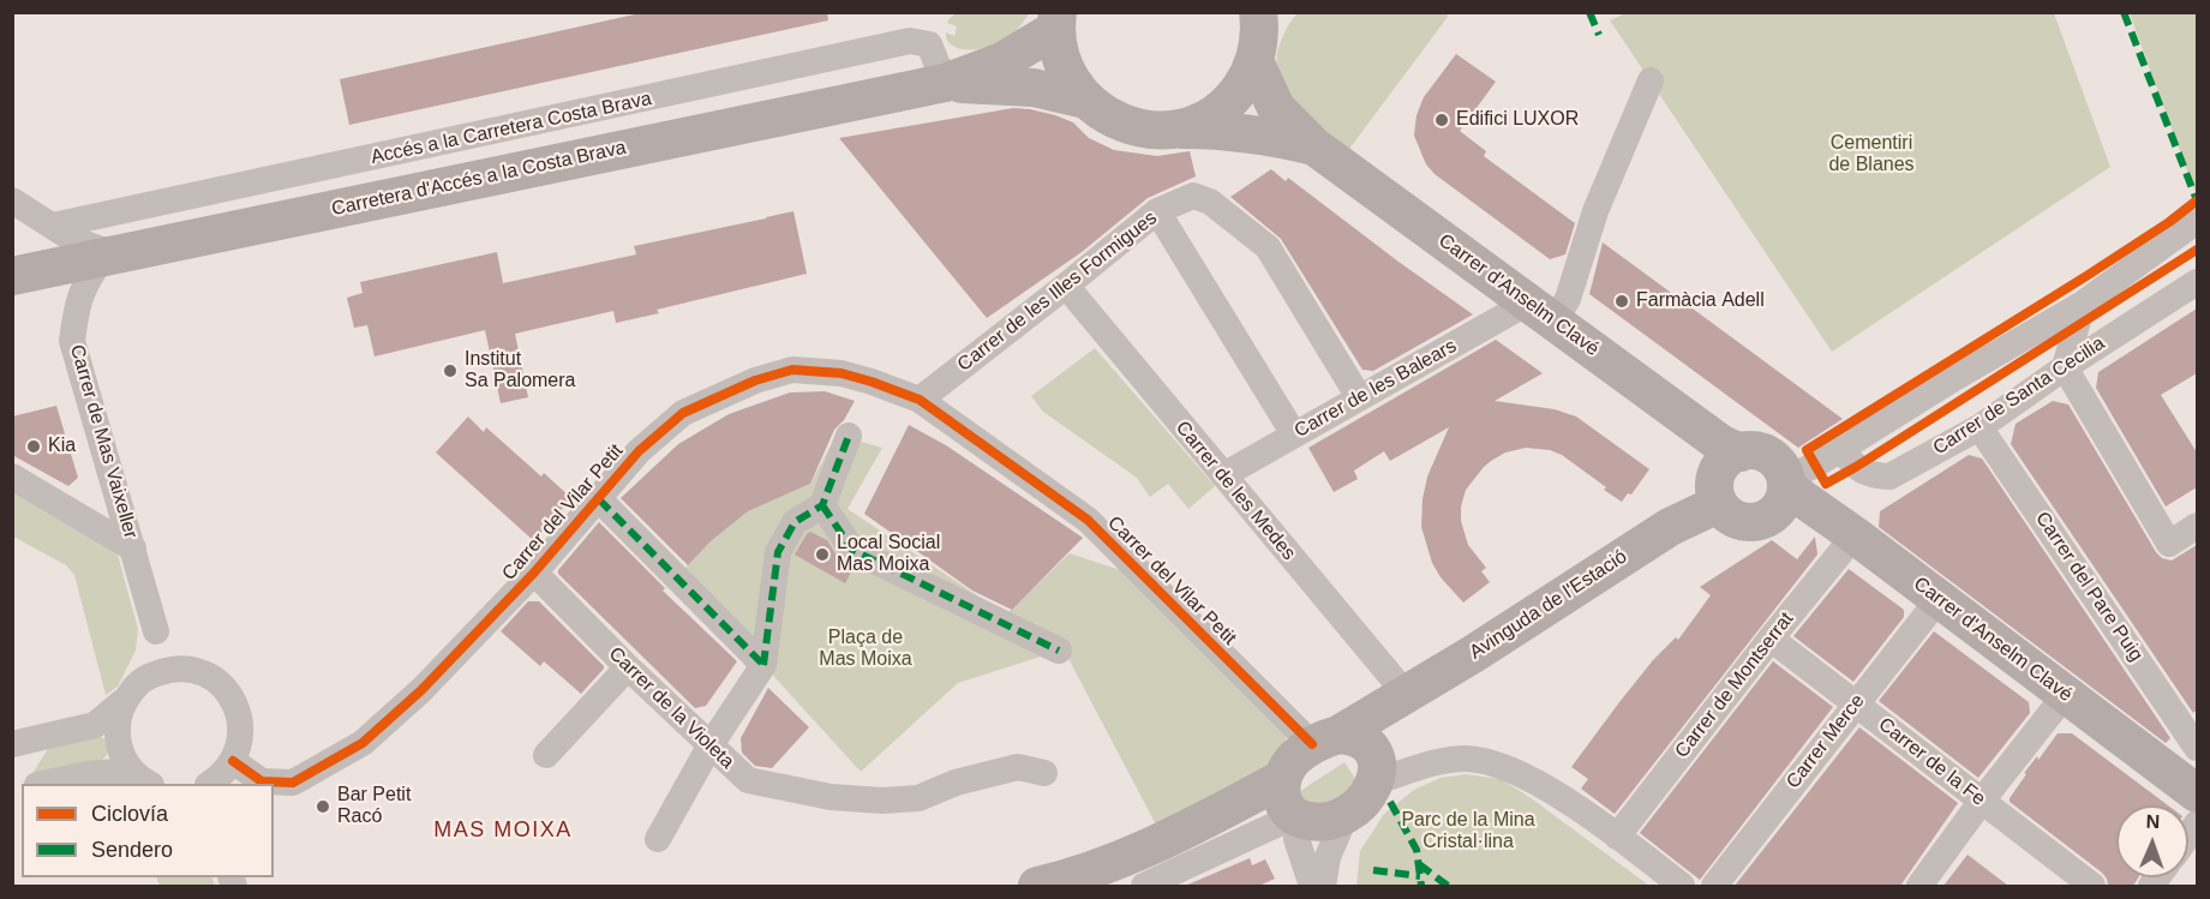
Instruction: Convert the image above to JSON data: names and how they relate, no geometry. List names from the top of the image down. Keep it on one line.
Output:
{"streets":{"street":["Accés a la Carretera Costa Brava","Carretera d'Accés a la Costa Brava","Carrer de les Illes Formigues","Carrer d'Anselm Clavé","Carrer de les Balears","Carrer de Santa Cecilia","Carrer de Mas Vaixeller","Carrer de les Medes","Carrer del Vilar Petit","Carrer del Pare Puig","Avinguda de l'Estació","Carrer de Montserrat","Carrer de la Violeta","Carrer Merce","Carrer de la Fe"]},"crossings":[["Accés a la Carretera Costa Brava","Carretera d'Accés a la Costa Brava"],["Carretera d'Accés a la Costa Brava","Carrer d'Anselm Clavé"],["Carretera d'Accés a la Costa Brava","Carrer de Mas Vaixeller"],["Carrer de les Illes Formigues","Carrer de les Balears"],["Carrer de les Illes Formigues","Carrer de les Medes"],["Carrer de les Illes Formigues","Carrer del Vilar Petit"],["Carrer d'Anselm Clavé","Carrer de les Balears"],["Carrer d'Anselm Clavé","Avinguda de l'Estació"],["Carrer d'Anselm Clavé","Carrer de Montserrat"],["Carrer d'Anselm Clavé","Carrer Merce"],["Carrer de les Balears","Carrer de les Medes"],["Carrer de Santa Cecilia","Carrer del Pare Puig"],["Carrer de les Medes","Avinguda de l'Estació"],["Carrer del Vilar Petit","Avinguda de l'Estació"],["Carrer del Vilar Petit","Carrer de la Violeta"],["Carrer de Montserrat","Carrer de la Fe"],["Carrer Merce","Carrer de la Fe"]],"districts":["MAS MOIXA"],"parks":["Cementiri de Blanes","Plaça de Mas Moixa","Parc de la Mina Cristal·lina"],"places":["Edifici LUXOR","Farmàcia Adell","Institut Sa Palomera","Kia","Local Social Mas Moixa","Bar Petit Racó"],"legend":["Ciclovía","Sendero"],"north":"top"}
